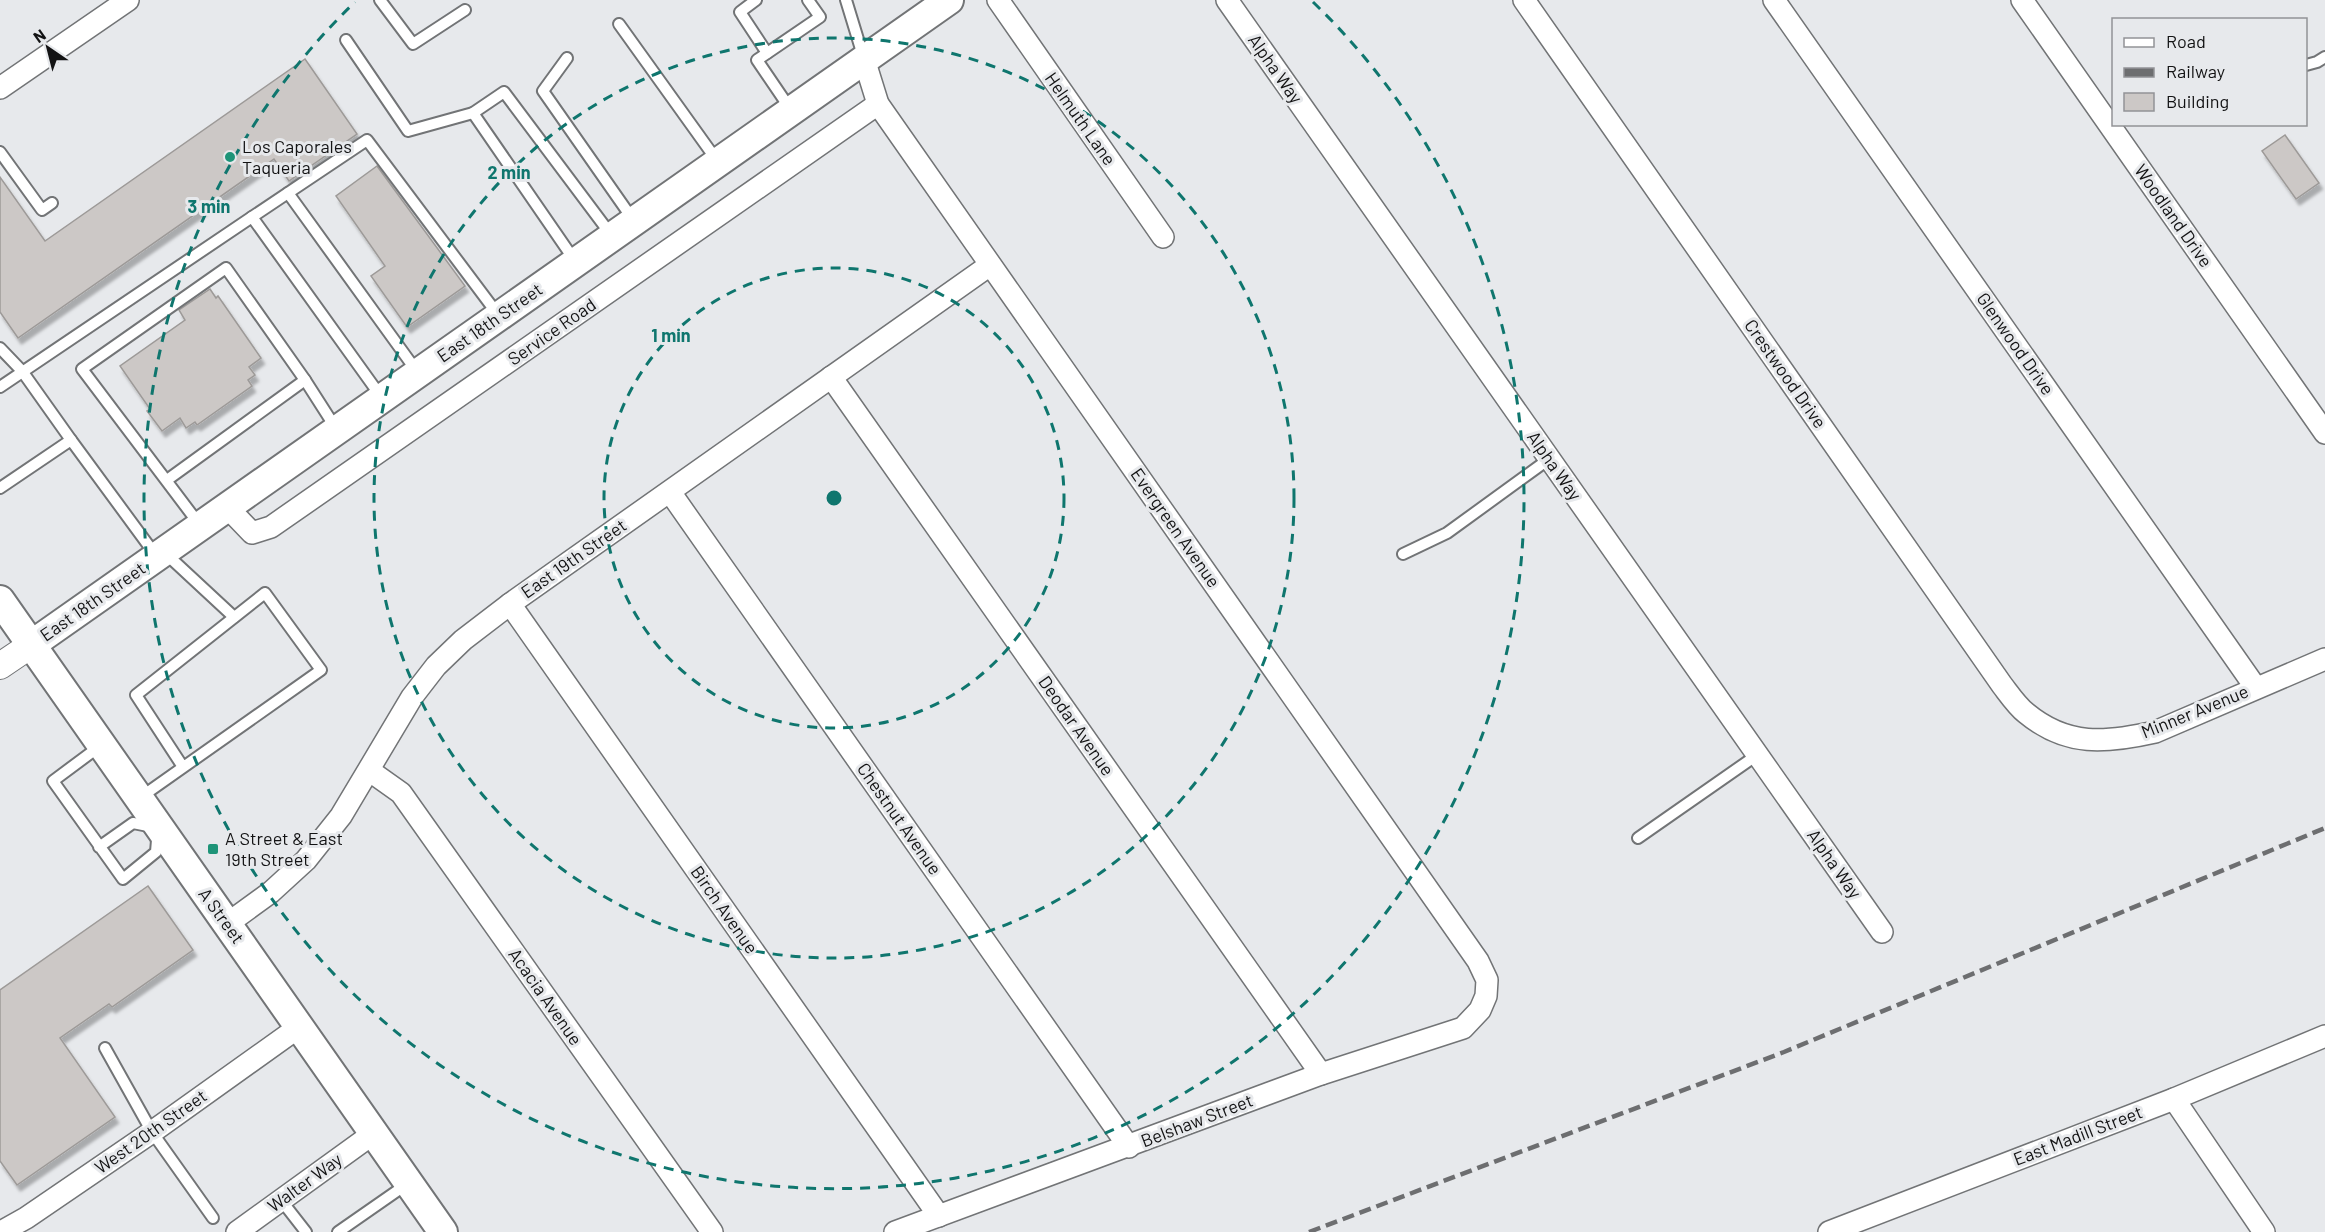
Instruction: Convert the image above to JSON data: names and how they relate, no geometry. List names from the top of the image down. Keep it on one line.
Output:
{"streets":{"main road":["East 18th Street","A Street"],"street":["Alpha Way","Helmuth Lane","Woodland Drive","Service Road","Glenwood Drive","Crestwood Drive","Evergreen Avenue","East 19th Street","Minner Avenue","Deodar Avenue","Chestnut Avenue","Birch Avenue","Acacia Avenue","Belshaw Street","West 20th Street","East Madill Street","Walter Way"]},"crossings":[["East 18th Street","Service Road"],["East 18th Street","Evergreen Avenue"],["East 18th Street","A Street"],["Service Road","Evergreen Avenue"],["Glenwood Drive","Minner Avenue"],["Crestwood Drive","Minner Avenue"],["Evergreen Avenue","East 19th Street"],["Evergreen Avenue","Belshaw Street"],["East 19th Street","Deodar Avenue"],["East 19th Street","Chestnut Avenue"],["East 19th Street","Birch Avenue"],["East 19th Street","A Street"],["East 19th Street","Acacia Avenue"],["Deodar Avenue","Belshaw Street"],["Chestnut Avenue","Belshaw Street"],["Birch Avenue","Belshaw Street"],["A Street","West 20th Street"],["A Street","Walter Way"]],"places":{"other":["Los Caporales Taqueria"],"transit":["A Street & East 19th Street"]},"legend":["Road","Railway","Building"],"north":"top left","rings":["2 min","3 min","1 min"]}
